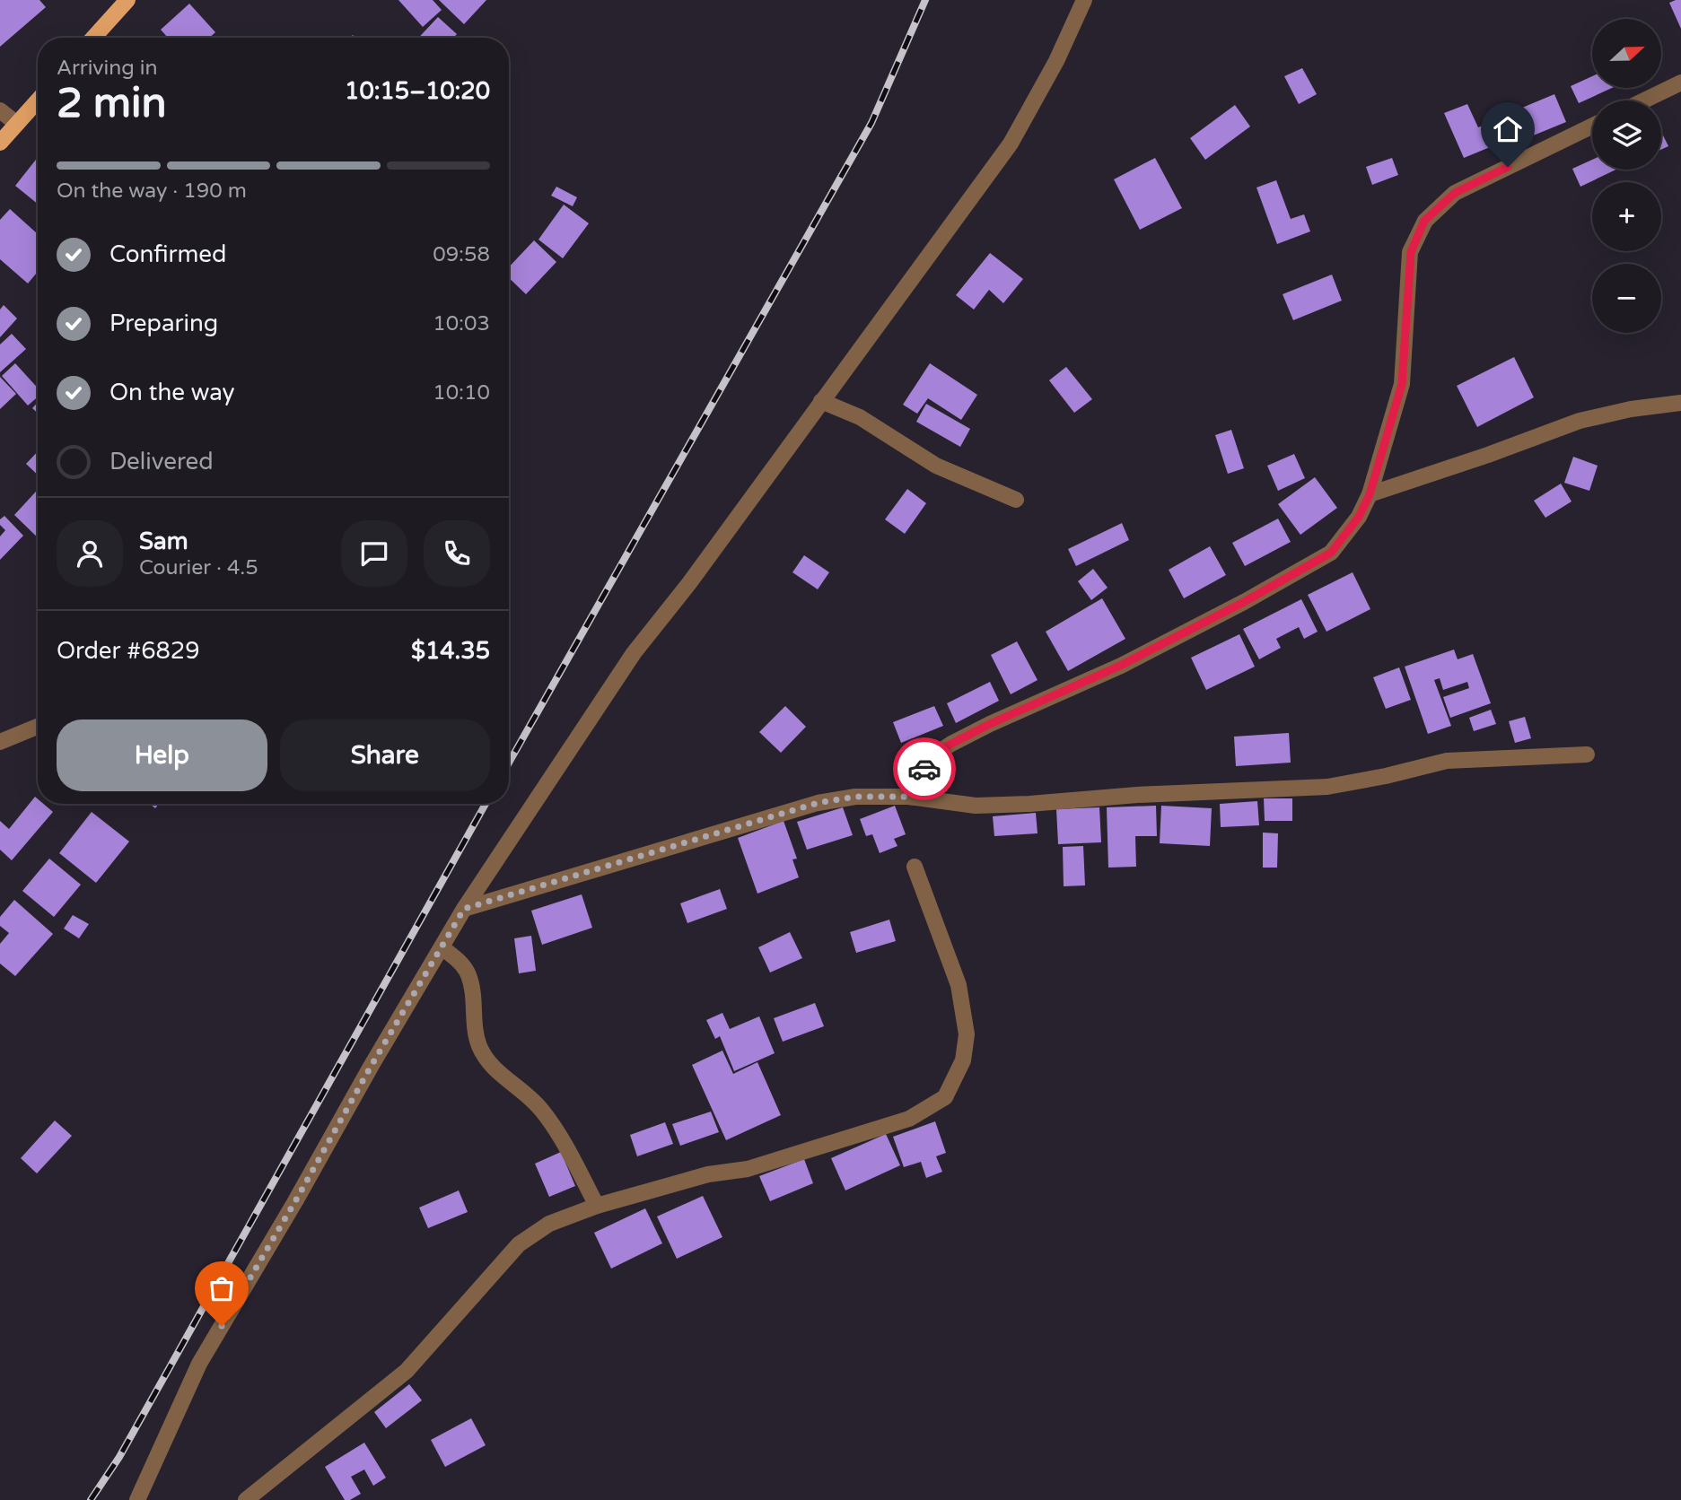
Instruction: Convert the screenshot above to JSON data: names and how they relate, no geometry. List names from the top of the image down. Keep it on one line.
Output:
{"north":"right","page":{"map_buttons":["+","−"],"heading":["2 min","Arriving in","10:15–10:20"],"panel":["Sam","Courier · 4.5","Order #6829","$14.35"],"bar":"On the way · 190 m","list":[["Confirmed","09:58"],["Preparing","10:03"],["On the way","10:10"],"Delivered"],"buttons":["Help","Share"]}}
